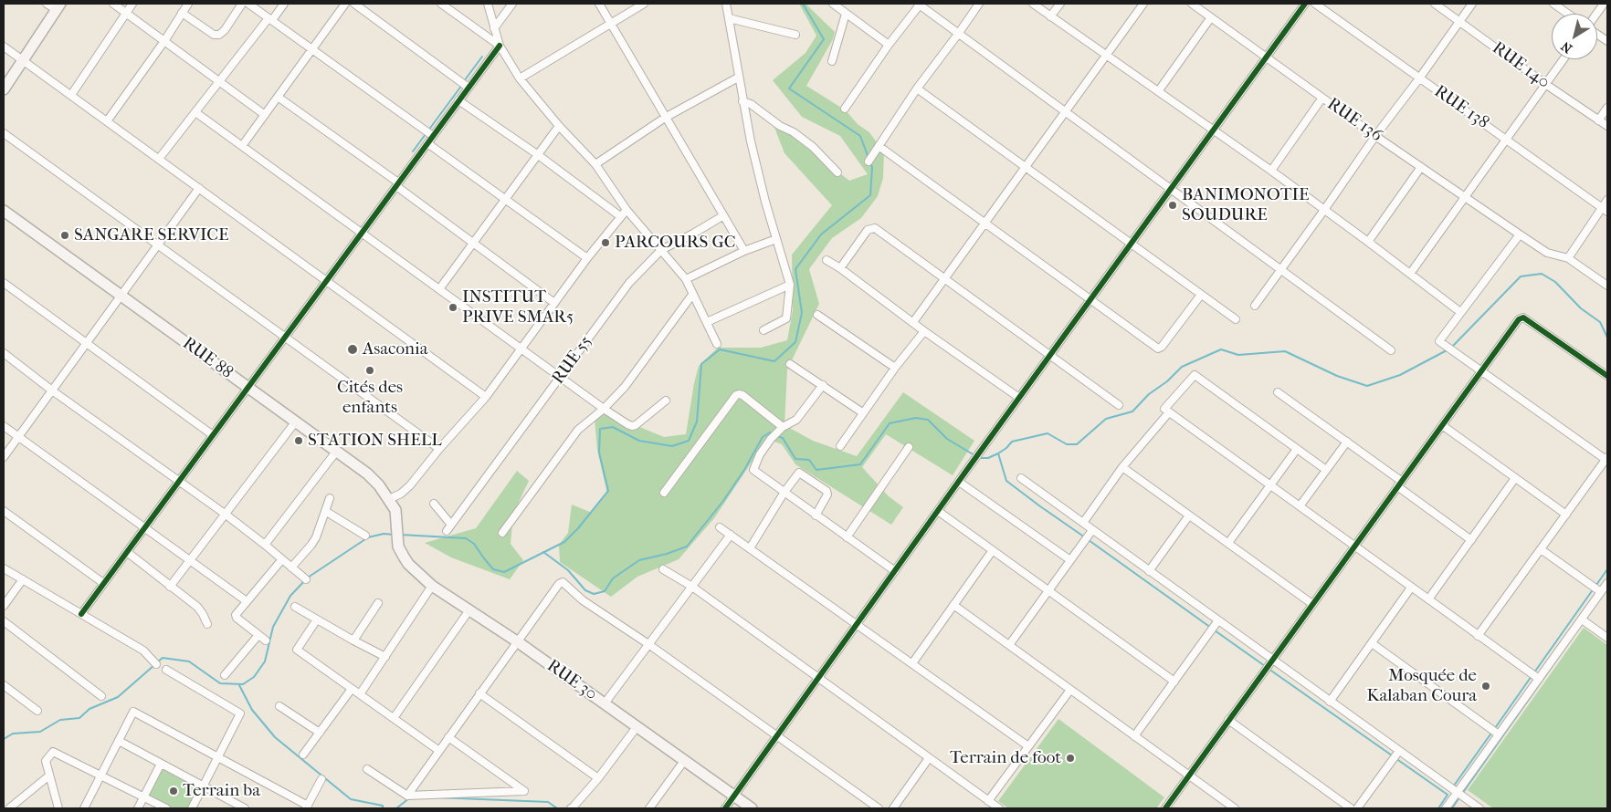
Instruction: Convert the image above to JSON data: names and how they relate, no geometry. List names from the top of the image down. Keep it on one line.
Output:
{"streets":{"main road":["RUE 88","RUE 30"],"street":["RUE 140","RUE 138","RUE 136","RUE 55"]},"crossings":[["RUE 88","RUE 30"]],"places":["BANIMONOTIE SOUDURE","SANGARE SERVICE","PARCOURS GC","INSTITUT PRIVE SMAR5","Asaconia","Cités des enfants","STATION SHELL","Mosquée de Kalaban Coura","Terrain de foot","Terrain ba"],"north":"bottom left"}
